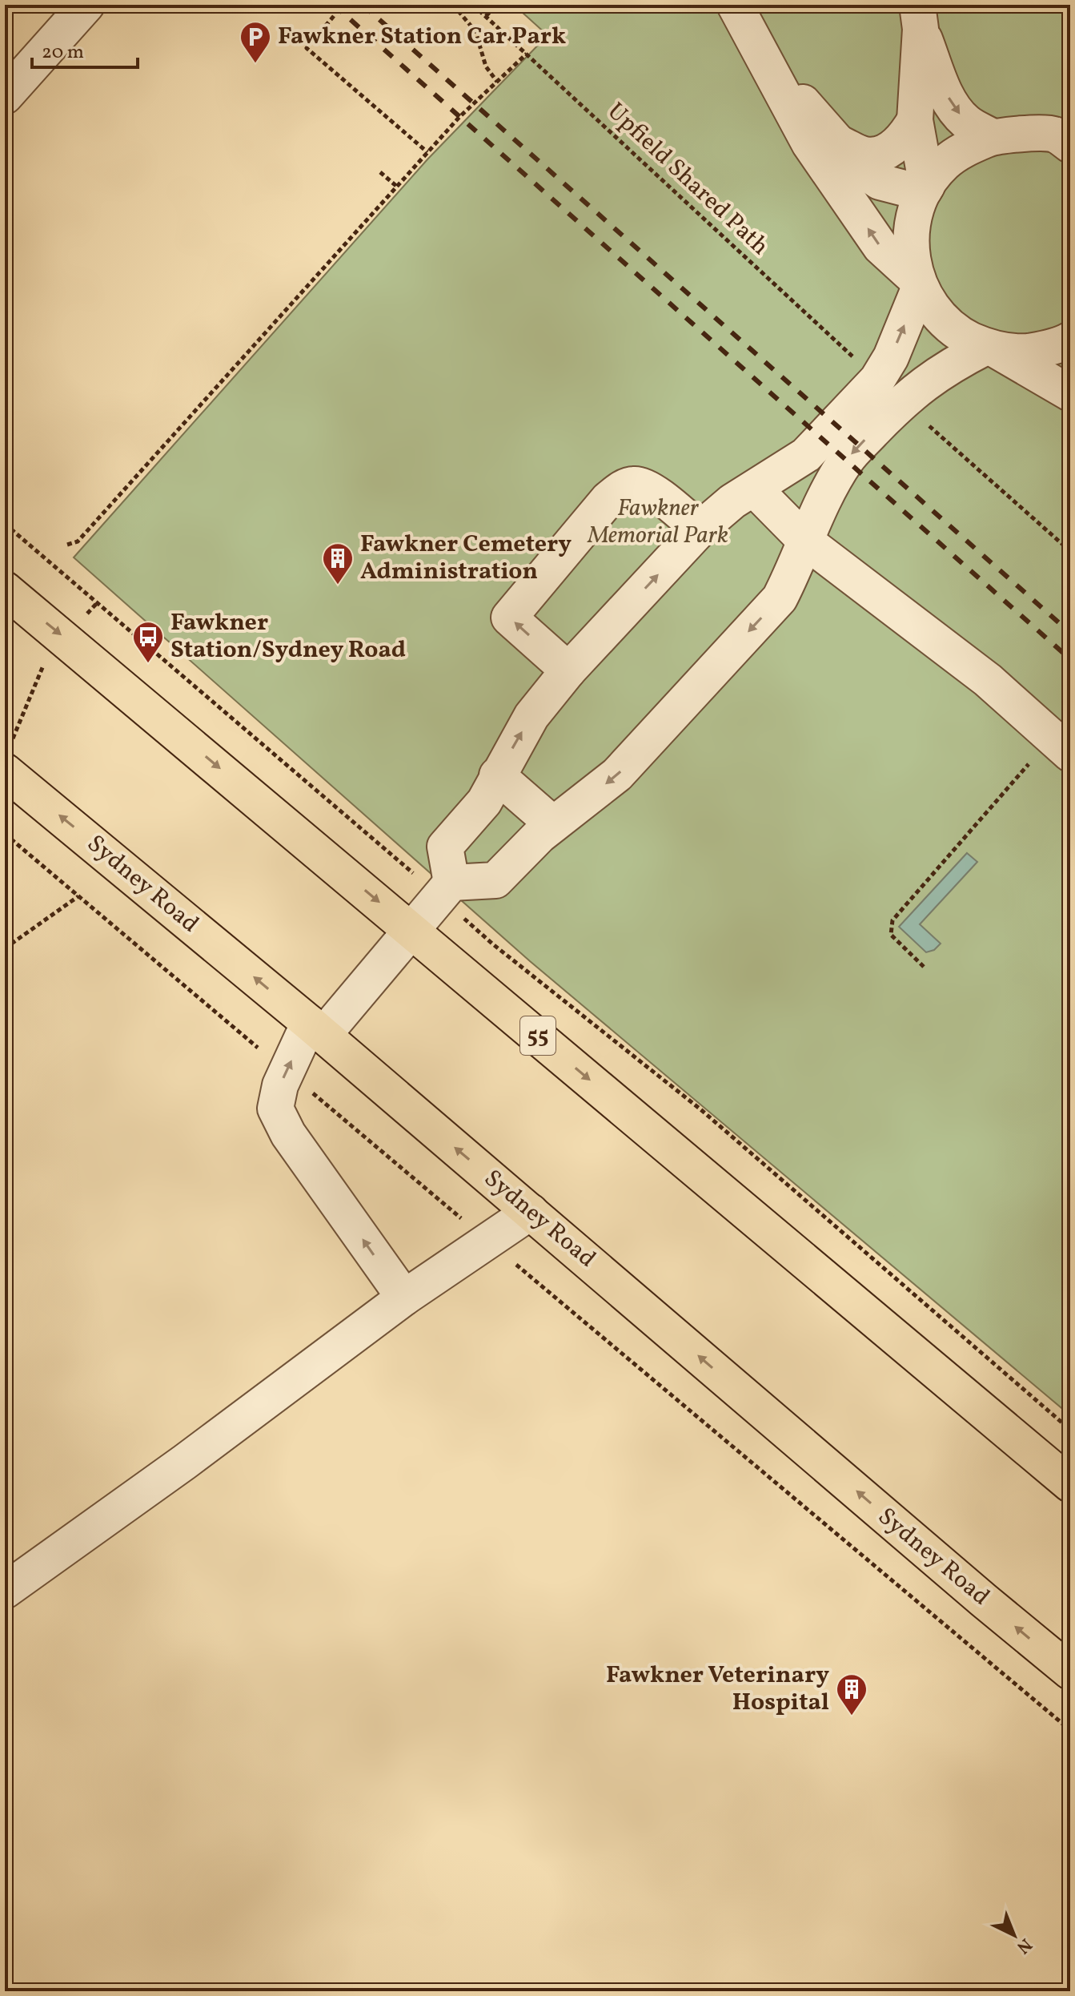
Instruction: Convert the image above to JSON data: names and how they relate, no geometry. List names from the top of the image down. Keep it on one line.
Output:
{"streets":{"highway":["Sydney Road","55"],"path":["Upfield Shared Path"]},"parks":["Fawkner Memorial Park"],"places":{"parking":["Fawkner Station Car Park"],"building":["Fawkner Cemetery Administration","Fawkner Veterinary Hospital"],"bus stop":["Fawkner Station/Sydney Road"]},"scale_bar":"20 m","north":"bottom right"}
